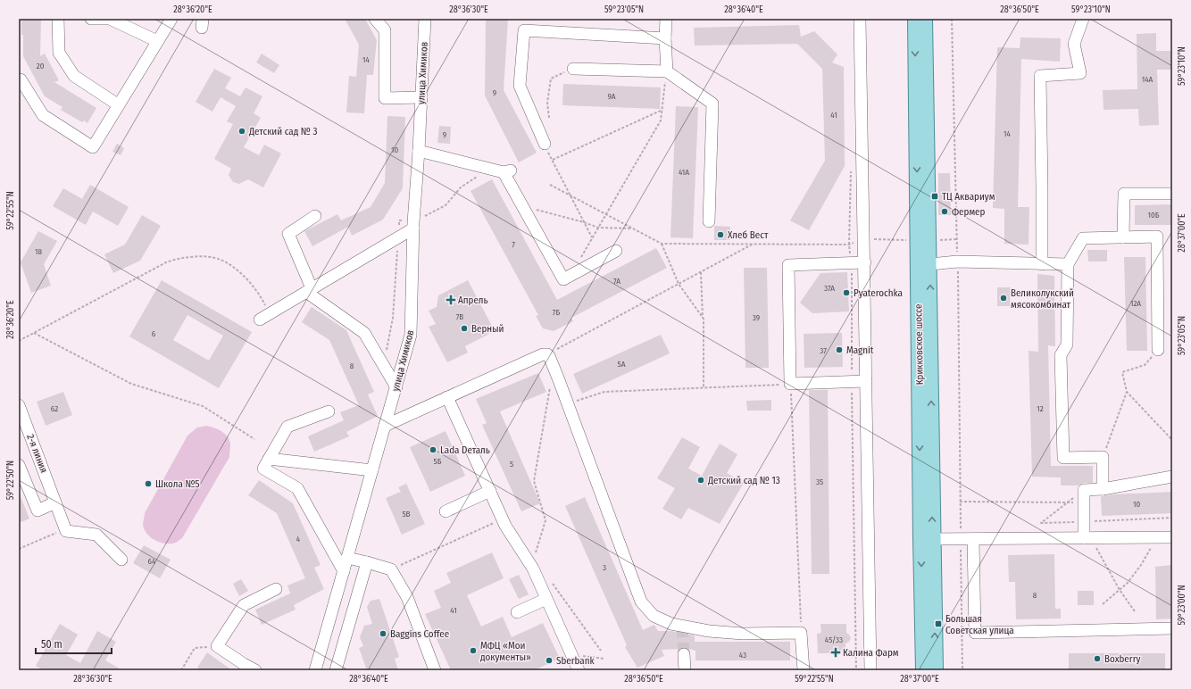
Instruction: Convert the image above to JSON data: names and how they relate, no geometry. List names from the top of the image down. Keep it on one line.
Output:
{"streets":{"main road":["Крикковское шоссе"],"street":["улица Химиков","2-я линия"]},"places":{"other":["Детский сад № 3","Фермер","Хлеб Вест","Pyaterochka","Великолукский мясокомбинат","Верный","Magnit","Lada Dеталь","Детский сад № 13","Школа №5","Baggins Coffee","МФЦ «Мои документы»","Boxberry","Sberbank"],"transit":["ТЦ Аквариум","Большая Советская улица"],"health":["Апрель","Калина Фарм"]},"house_numbers":["14","20","14А","9","9А","41","14","9","10","41А","10Б","7","18","7А","37А","12А","7Б","7В","39","6","37","5А","8","62","12","5Б","5","35","10","5В","4","64","3","8","41","45/33","43"],"scale_bar":"50 m","coordinates":["28°36'20\"E","28°36'30\"E","59°23'05\"N","28°36'40\"E","28°36'50\"E","59°23'10\"N","59°22'55\"N","28°37'00\"E","59°22'50\"N","59°23'00\"N"]}
